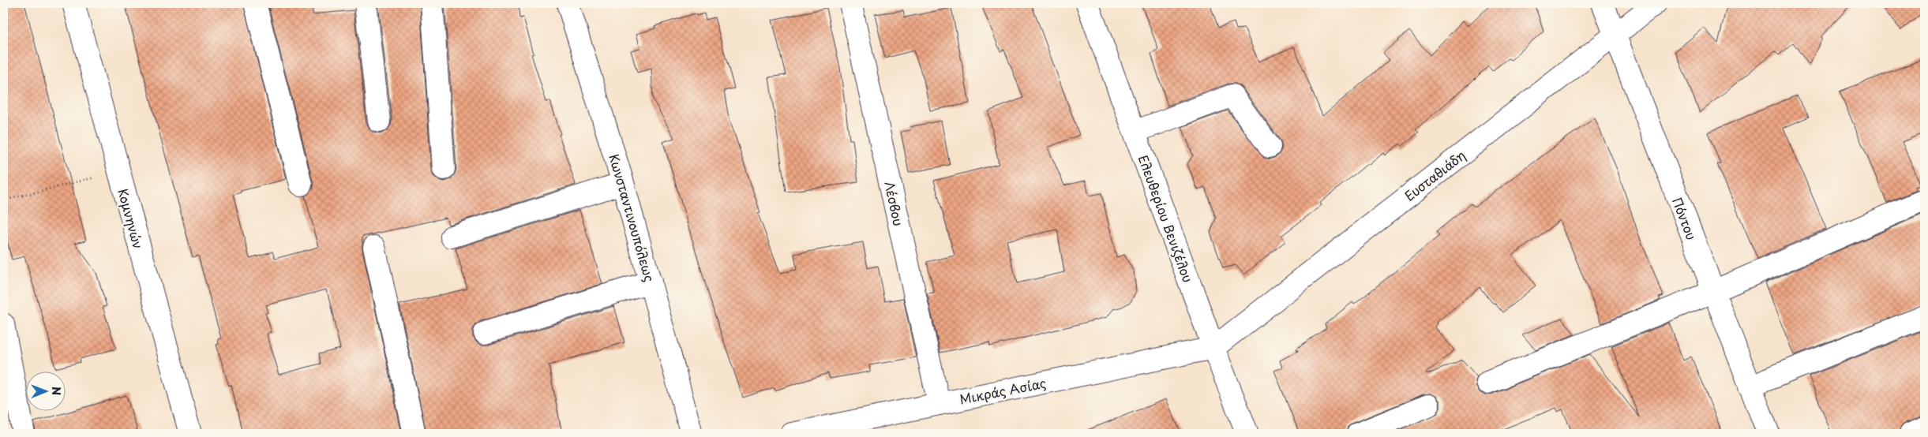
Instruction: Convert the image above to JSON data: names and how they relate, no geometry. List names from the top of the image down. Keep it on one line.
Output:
{"streets":{"street":["Ευσταθιάδη","Λέσβου","Κωνσταντινουπόλεως","Κομνηνών","Ελευθερίου Βενιζέλου","Πόντου","Μικράς Ασίας"]},"crossings":[["Ευσταθιάδη","Ελευθερίου Βενιζέλου"],["Ευσταθιάδη","Πόντου"],["Ευσταθιάδη","Μικράς Ασίας"],["Λέσβου","Μικράς Ασίας"],["Ελευθερίου Βενιζέλου","Μικράς Ασίας"]],"north":"right"}
